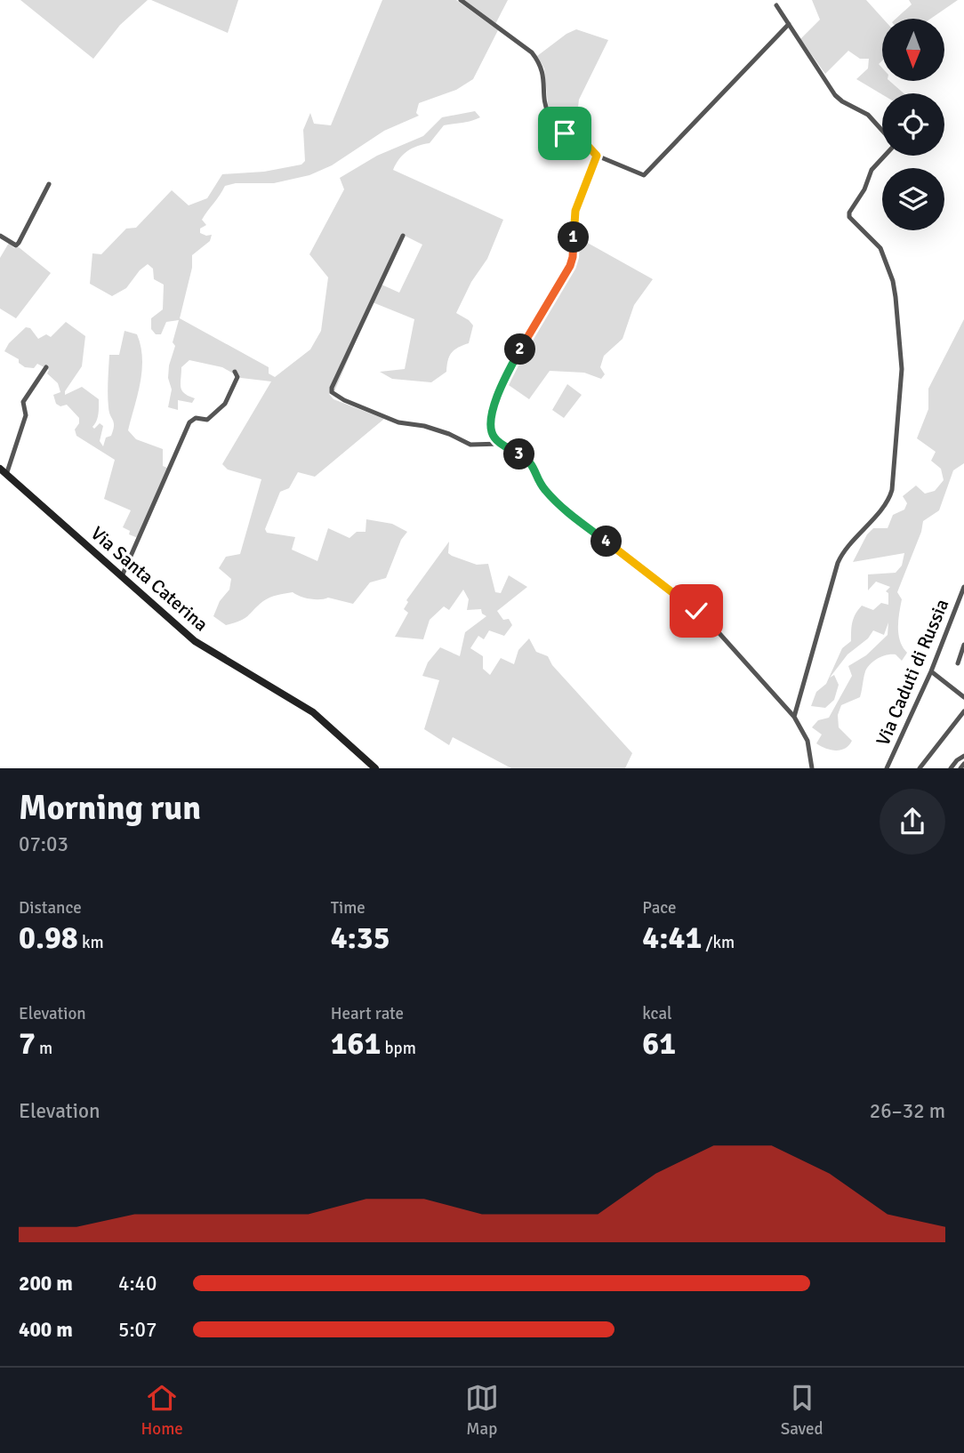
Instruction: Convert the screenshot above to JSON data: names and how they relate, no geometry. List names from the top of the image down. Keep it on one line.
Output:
{"streets":{"street":["Via Santa Caterina","Via Caduti di Russia"]},"north":"bottom","page":{"pins":["1","2","3","4"],"heading":["Morning run","07:03"],"stats":[["Distance","0.98 km"],["Time","4:35"],["Pace","4:41 /km"],["Elevation","7 m"],["Heart rate","161 bpm"],["kcal","61"]],"chart":["Elevation","26–32 m"],"list":[{"name":"200 m","note":"4:40"},{"name":"400 m","note":"5:07"}],"tabs":["Home","Map","Saved"]}}
